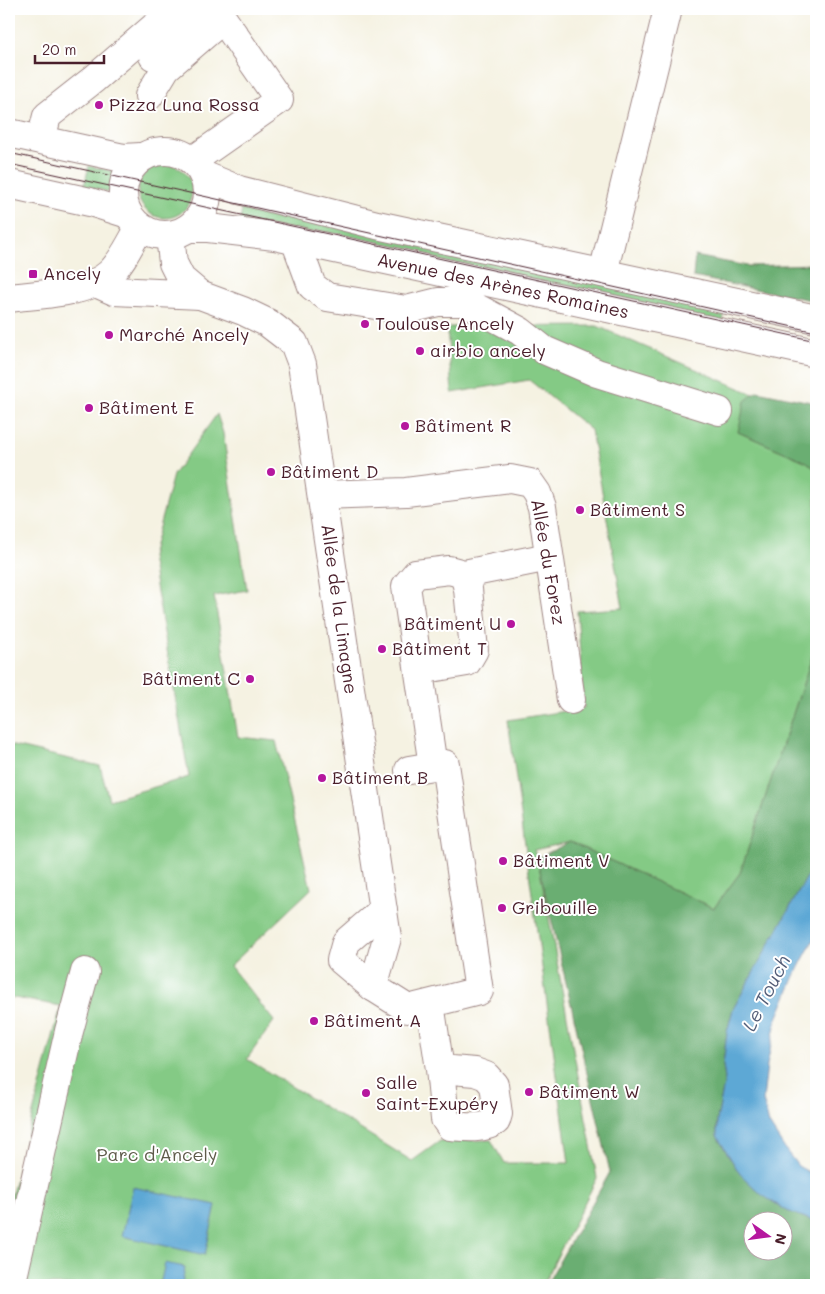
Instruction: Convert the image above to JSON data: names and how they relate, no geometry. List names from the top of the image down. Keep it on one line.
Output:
{"streets":{"street":["Avenue des Arènes Romaines","Allée du Forez","Allée de la Limagne"]},"crossings":[["Avenue des Arènes Romaines","Allée de la Limagne"],["Allée du Forez","Allée de la Limagne"]],"water":["Le Touch"],"parks":["Parc d'Ancely"],"places":{"other":["Pizza Luna Rossa","Toulouse Ancely","Marché Ancely","airbio ancely","Bâtiment E","Bâtiment R","Bâtiment D","Bâtiment S","Bâtiment U","Bâtiment T","Bâtiment C","Bâtiment B","Bâtiment V","Gribouille","Bâtiment A","Bâtiment W","Salle Saint-Exupéry"],"transit":["Ancely"]},"scale_bar":"20 m","north":"right"}
